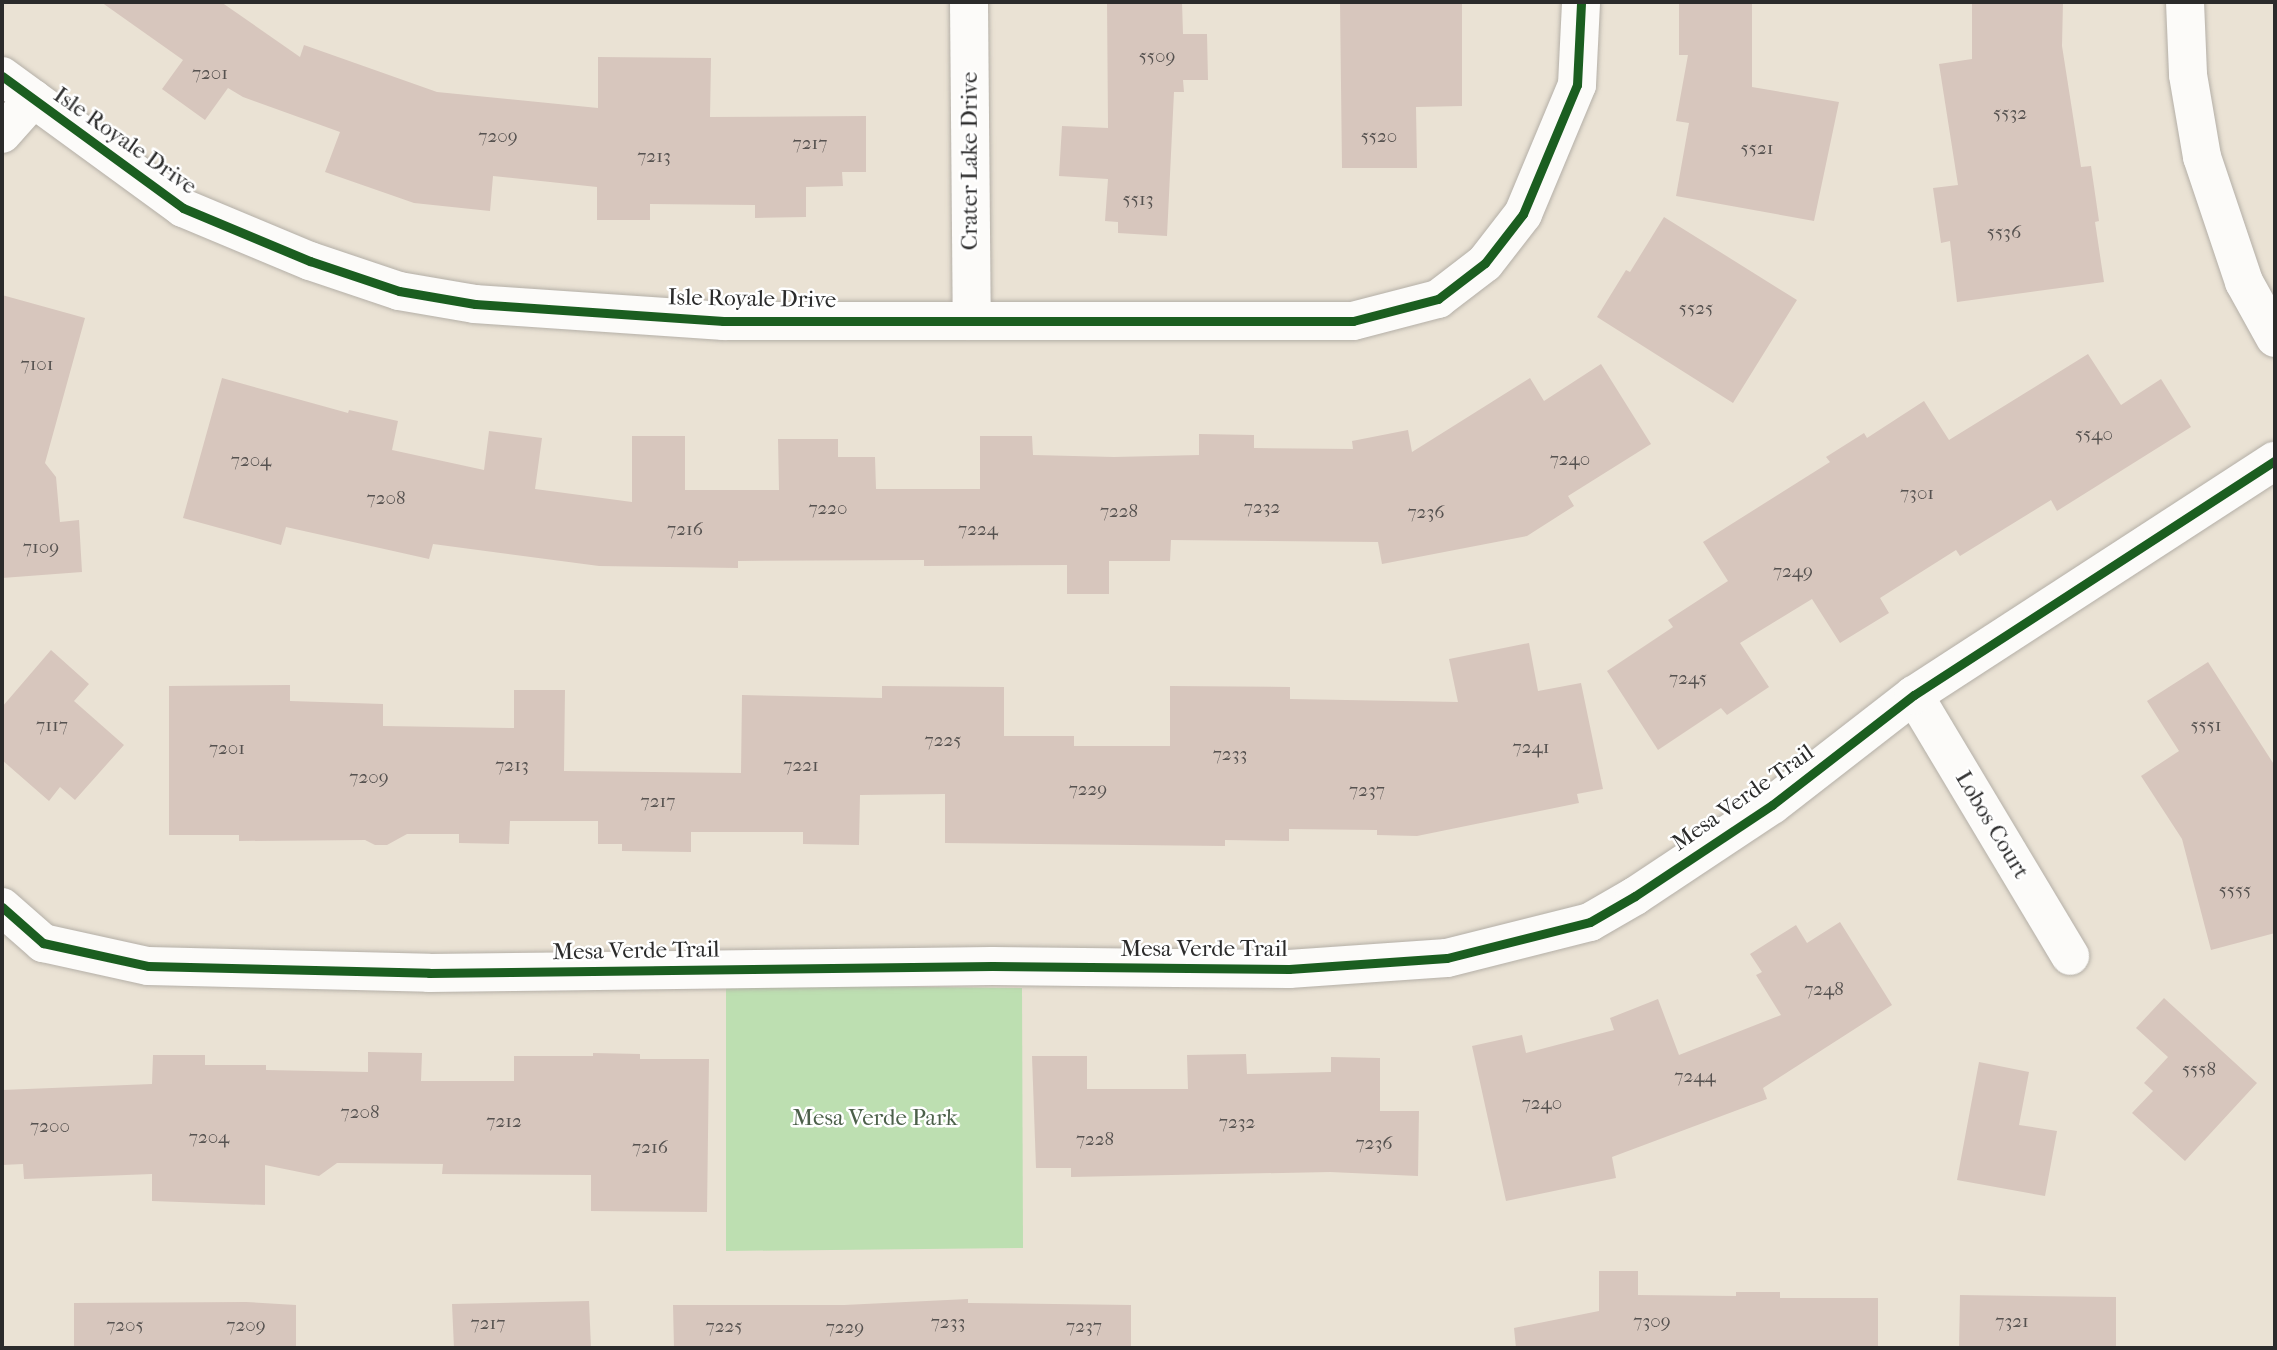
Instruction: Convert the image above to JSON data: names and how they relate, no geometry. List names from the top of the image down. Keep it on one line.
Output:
{"streets":{"street":["Isle Royale Drive","Crater Lake Drive","Mesa Verde Trail","Lobos Court"]},"crossings":[["Isle Royale Drive","Crater Lake Drive"],["Mesa Verde Trail","Lobos Court"]],"parks":["Mesa Verde Park"],"house_numbers":["5509","7201","5532","7209","5520","7217","5521","7213","5513","5536","5525","7101","5540","7240","7204","7301","7208","7232","7220","7228","7236","7216","7224","7109","7249","7245","7117","5551","7225","7241","7201","7233","7213","7221","7209","7229","7237","7217","5555","7248","5558","7244","7240","7208","7212","7232","7200","7204","7228","7236","7216","7309","7321","7233","7217","7205","7209","7225","7237","7229"]}
